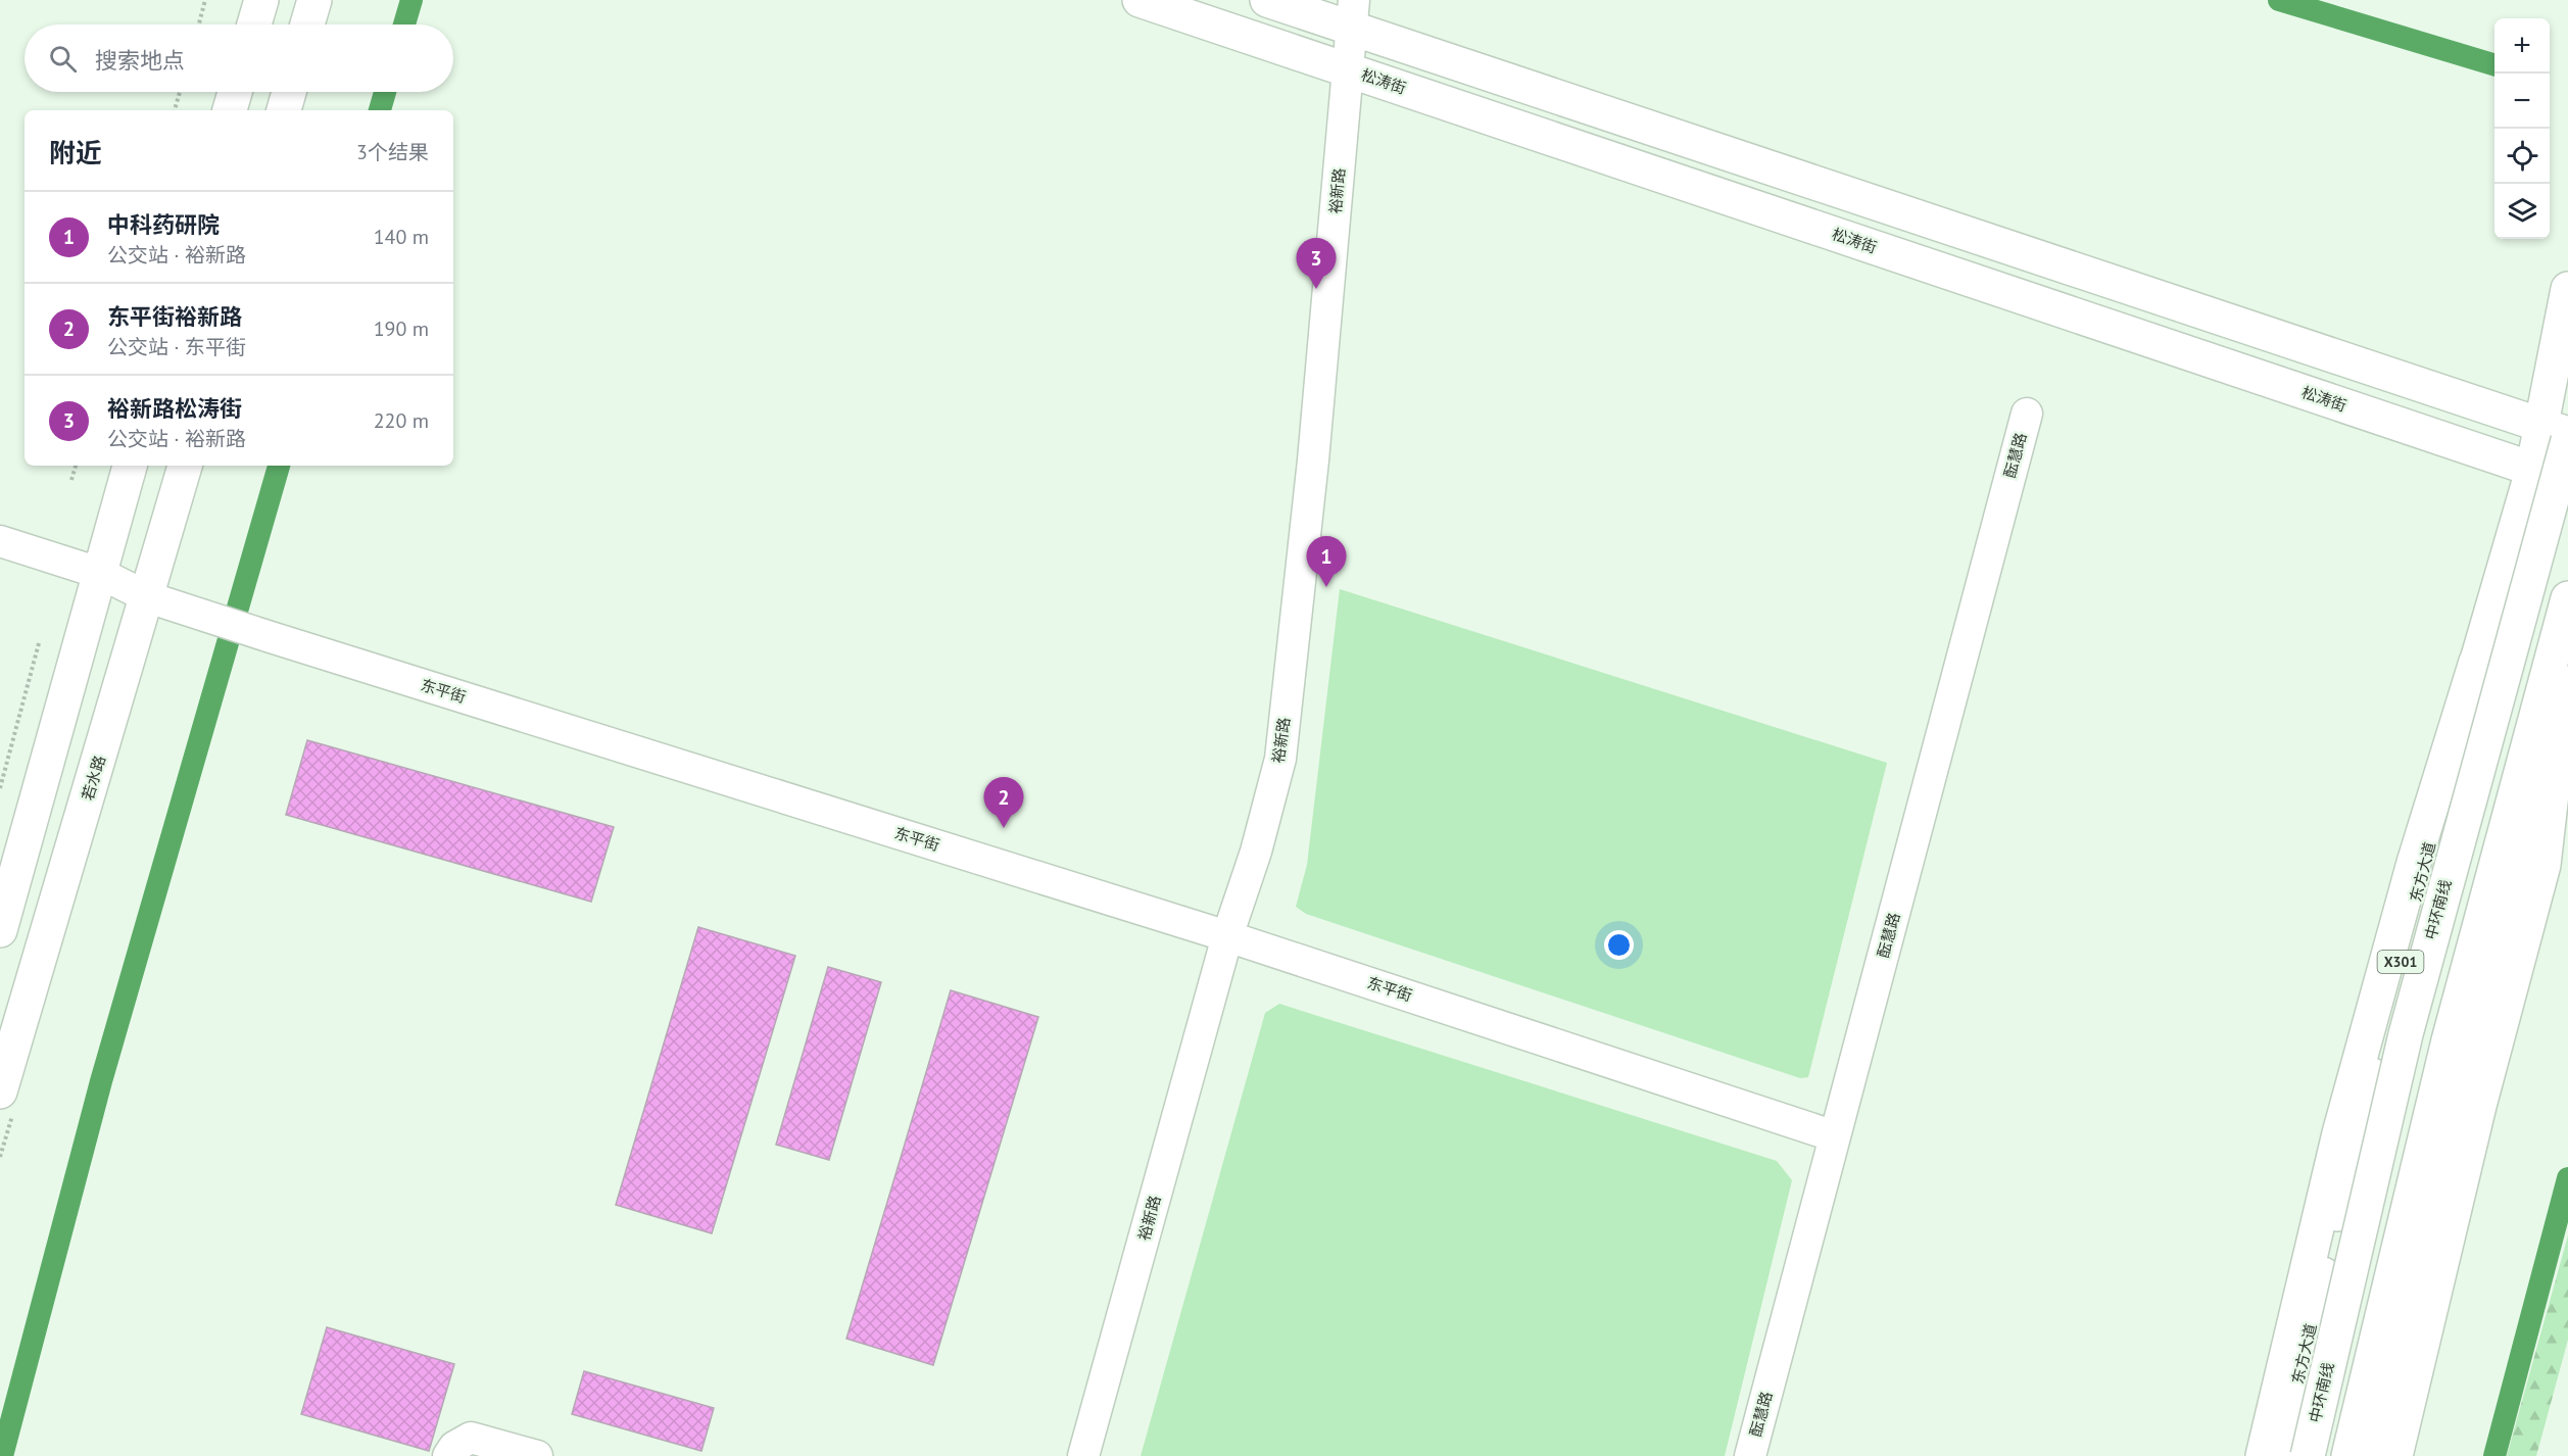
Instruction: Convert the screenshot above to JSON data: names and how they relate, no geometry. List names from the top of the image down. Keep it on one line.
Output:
{"streets":{"main road":["松涛街","若水路","东方大道","中环南线","X301"],"street":["裕新路","酝慧路","东平街"]},"crossings":[["松涛街","裕新路"],["松涛街","东方大道"],["裕新路","东平街"],["酝慧路","东平街"],["东平街","若水路"],["东方大道","中环南线"]],"page":{"map_buttons":["+","−"],"search":"搜索地点","heading":["附近","3个结果"],"list":[{"mark":"1","name":"中科药研院","note":"公交站 · 裕新路","value":"140 m"},{"mark":"2","name":"东平街裕新路","note":"公交站 · 东平街","value":"190 m"},{"mark":"3","name":"裕新路松涛街","note":"公交站 · 裕新路","value":"220 m"}],"pins":["3","1","2"]}}
